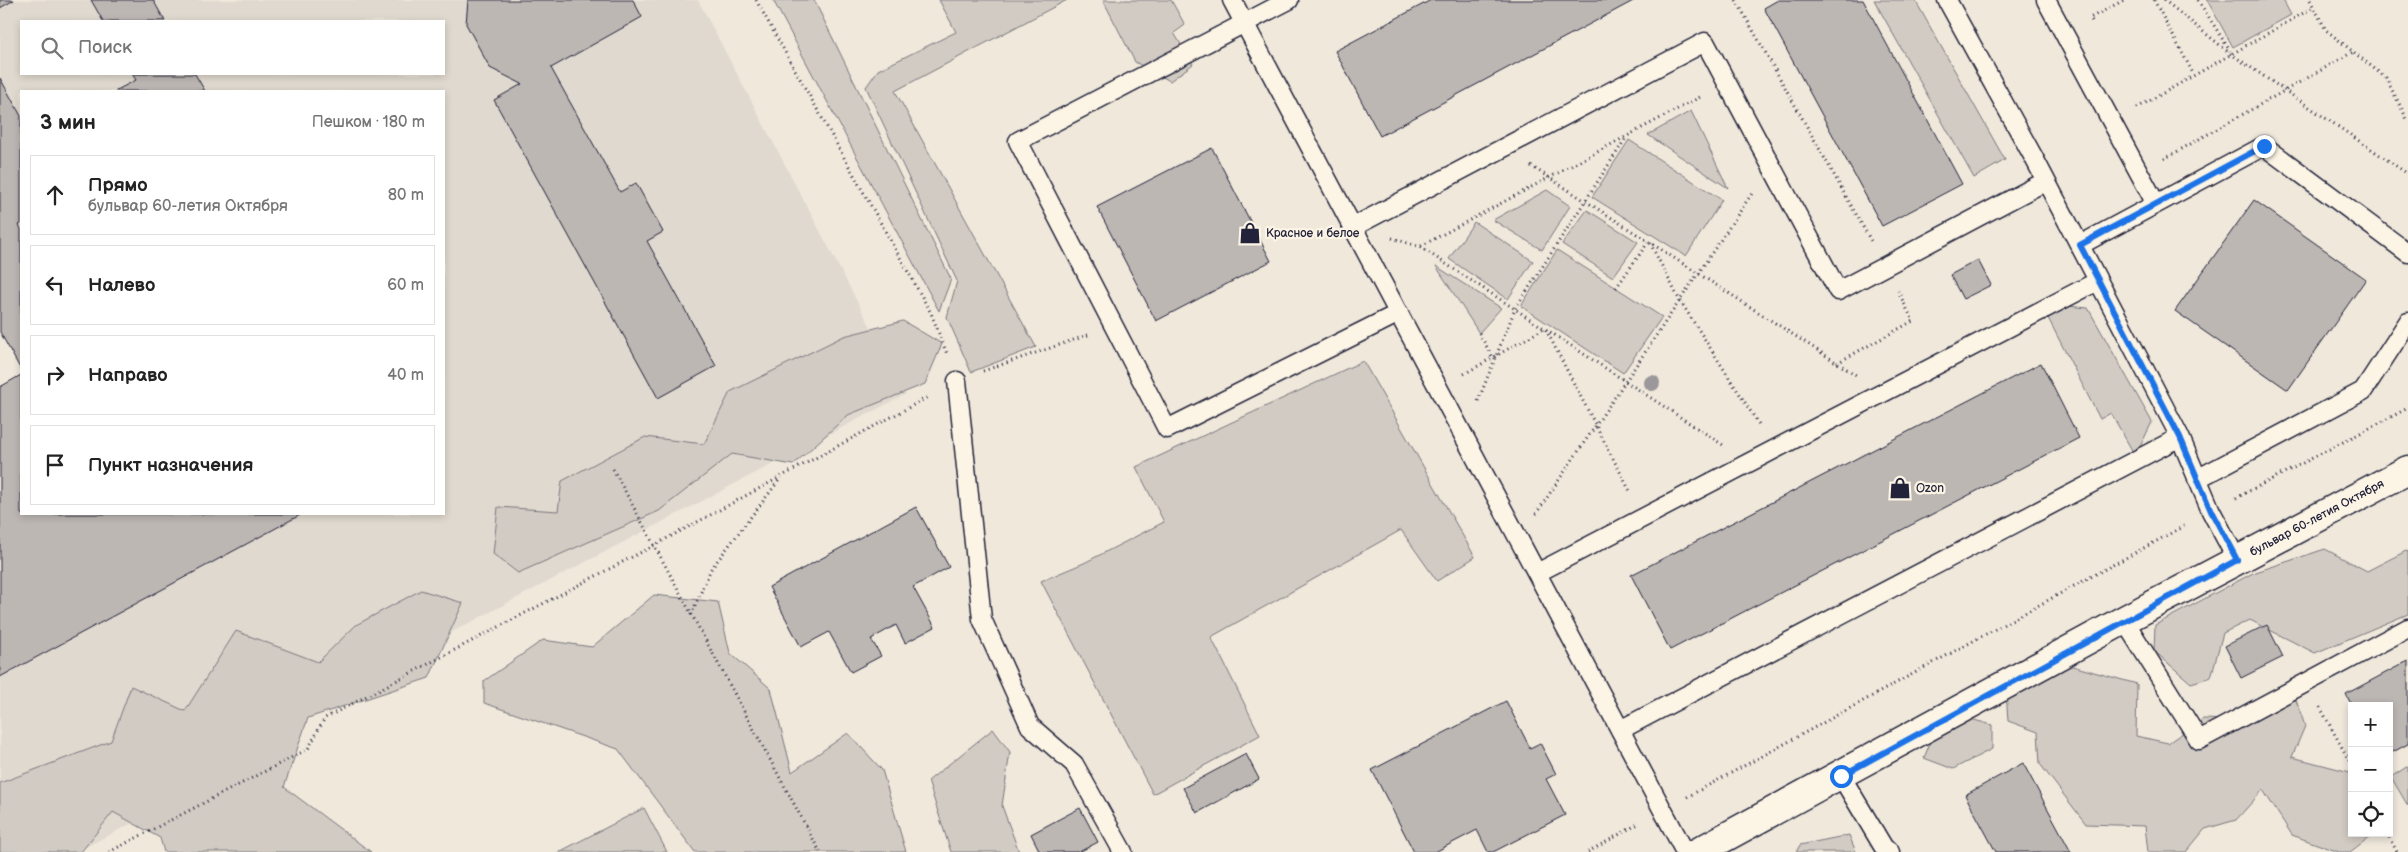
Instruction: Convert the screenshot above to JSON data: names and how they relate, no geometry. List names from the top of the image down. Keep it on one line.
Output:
{"streets":{"street":["бульвар 60-летия Октября"]},"places":{"shop":["Красное и белое","Ozon"]},"page":{"search":"Поиск","heading":["3 мин","Пешком · 180 m"],"list":[["Прямо","бульвар 60-летия Октября","80 m"],["Налево","60 m"],["Направо","40 m"],"Пункт назначения"],"map_buttons":["+","−"]}}
